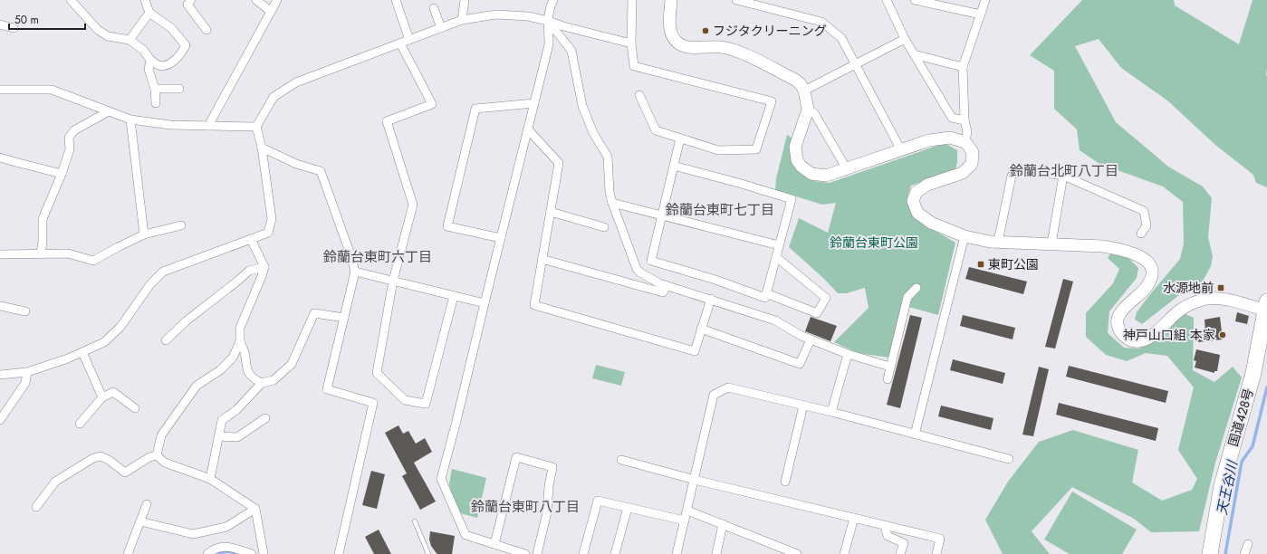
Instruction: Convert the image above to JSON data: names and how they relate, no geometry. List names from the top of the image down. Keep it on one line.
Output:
{"streets":{"highway":["国道428号"]},"districts":["鈴蘭台北町八丁目","鈴蘭台東町七丁目","鈴蘭台東町六丁目","鈴蘭台東町八丁目"],"water":["天王谷川"],"parks":["鈴蘭台東町公園"],"places":{"other":["フジタクリーニング","神戸山口組 本家"],"transit":["東町公園","水源地前"]},"scale_bar":"50 m"}
